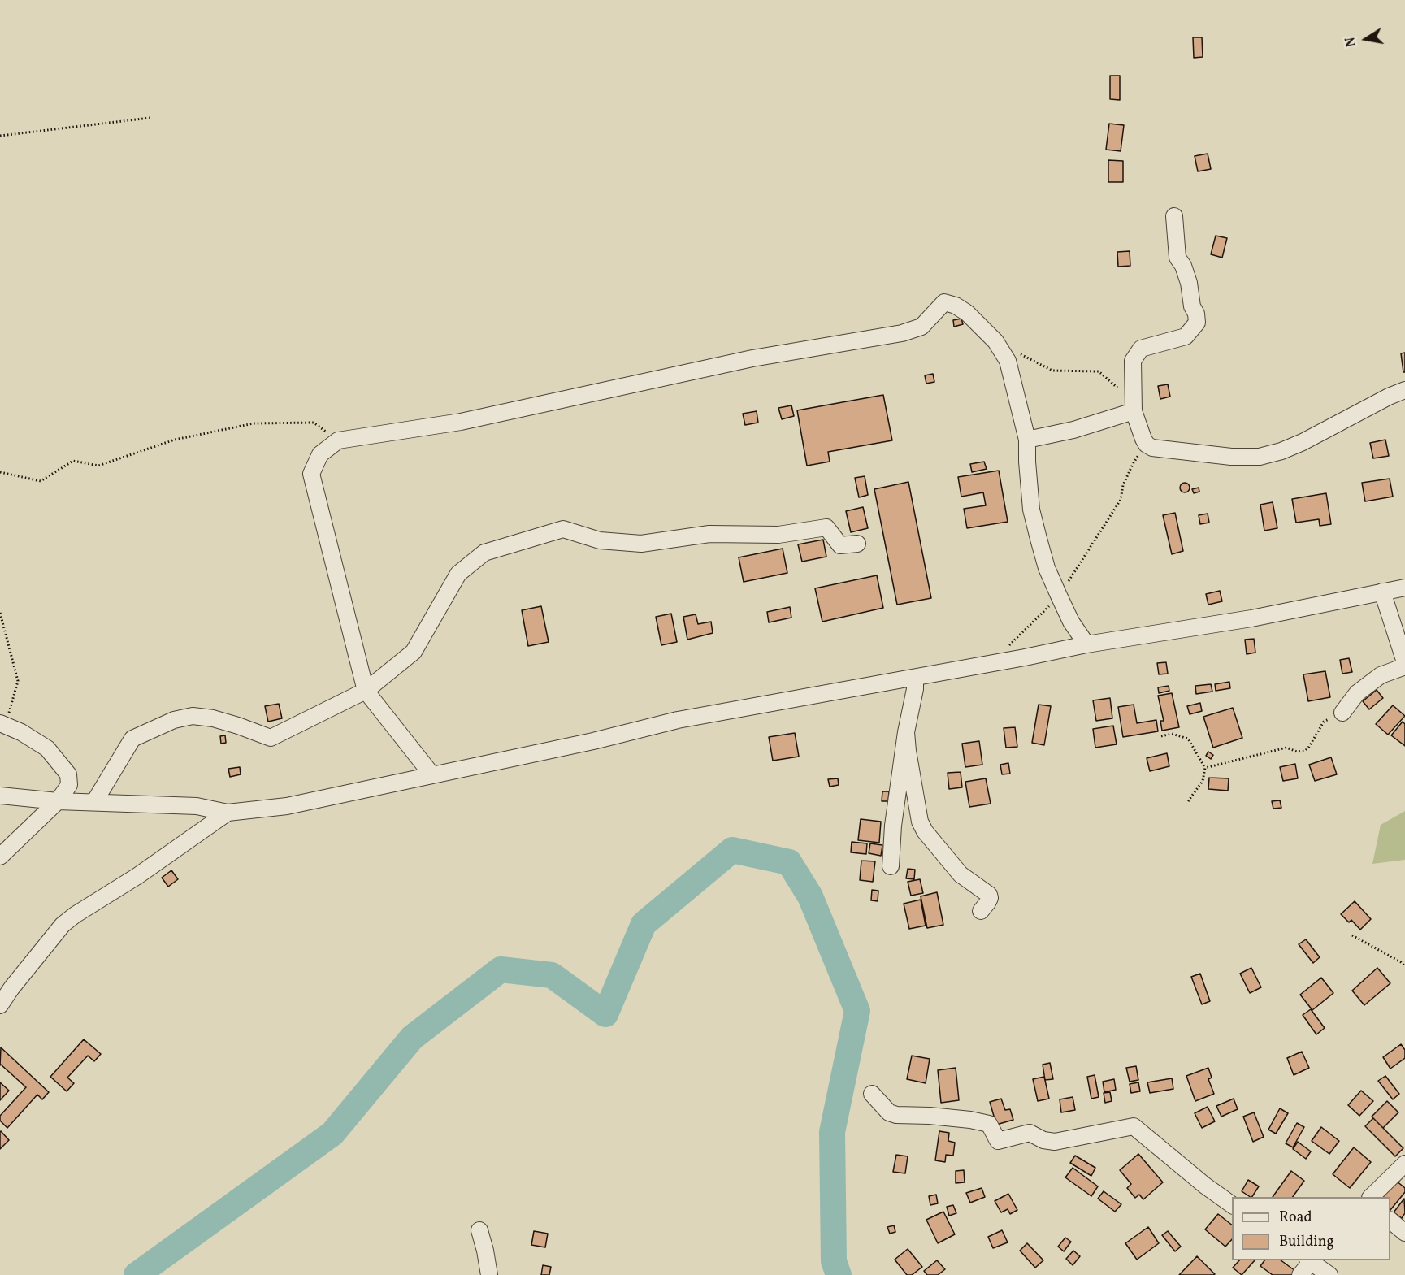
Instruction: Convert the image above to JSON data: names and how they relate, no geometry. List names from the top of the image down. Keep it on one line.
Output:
{"legend":["Road","Building"],"north":"left"}
